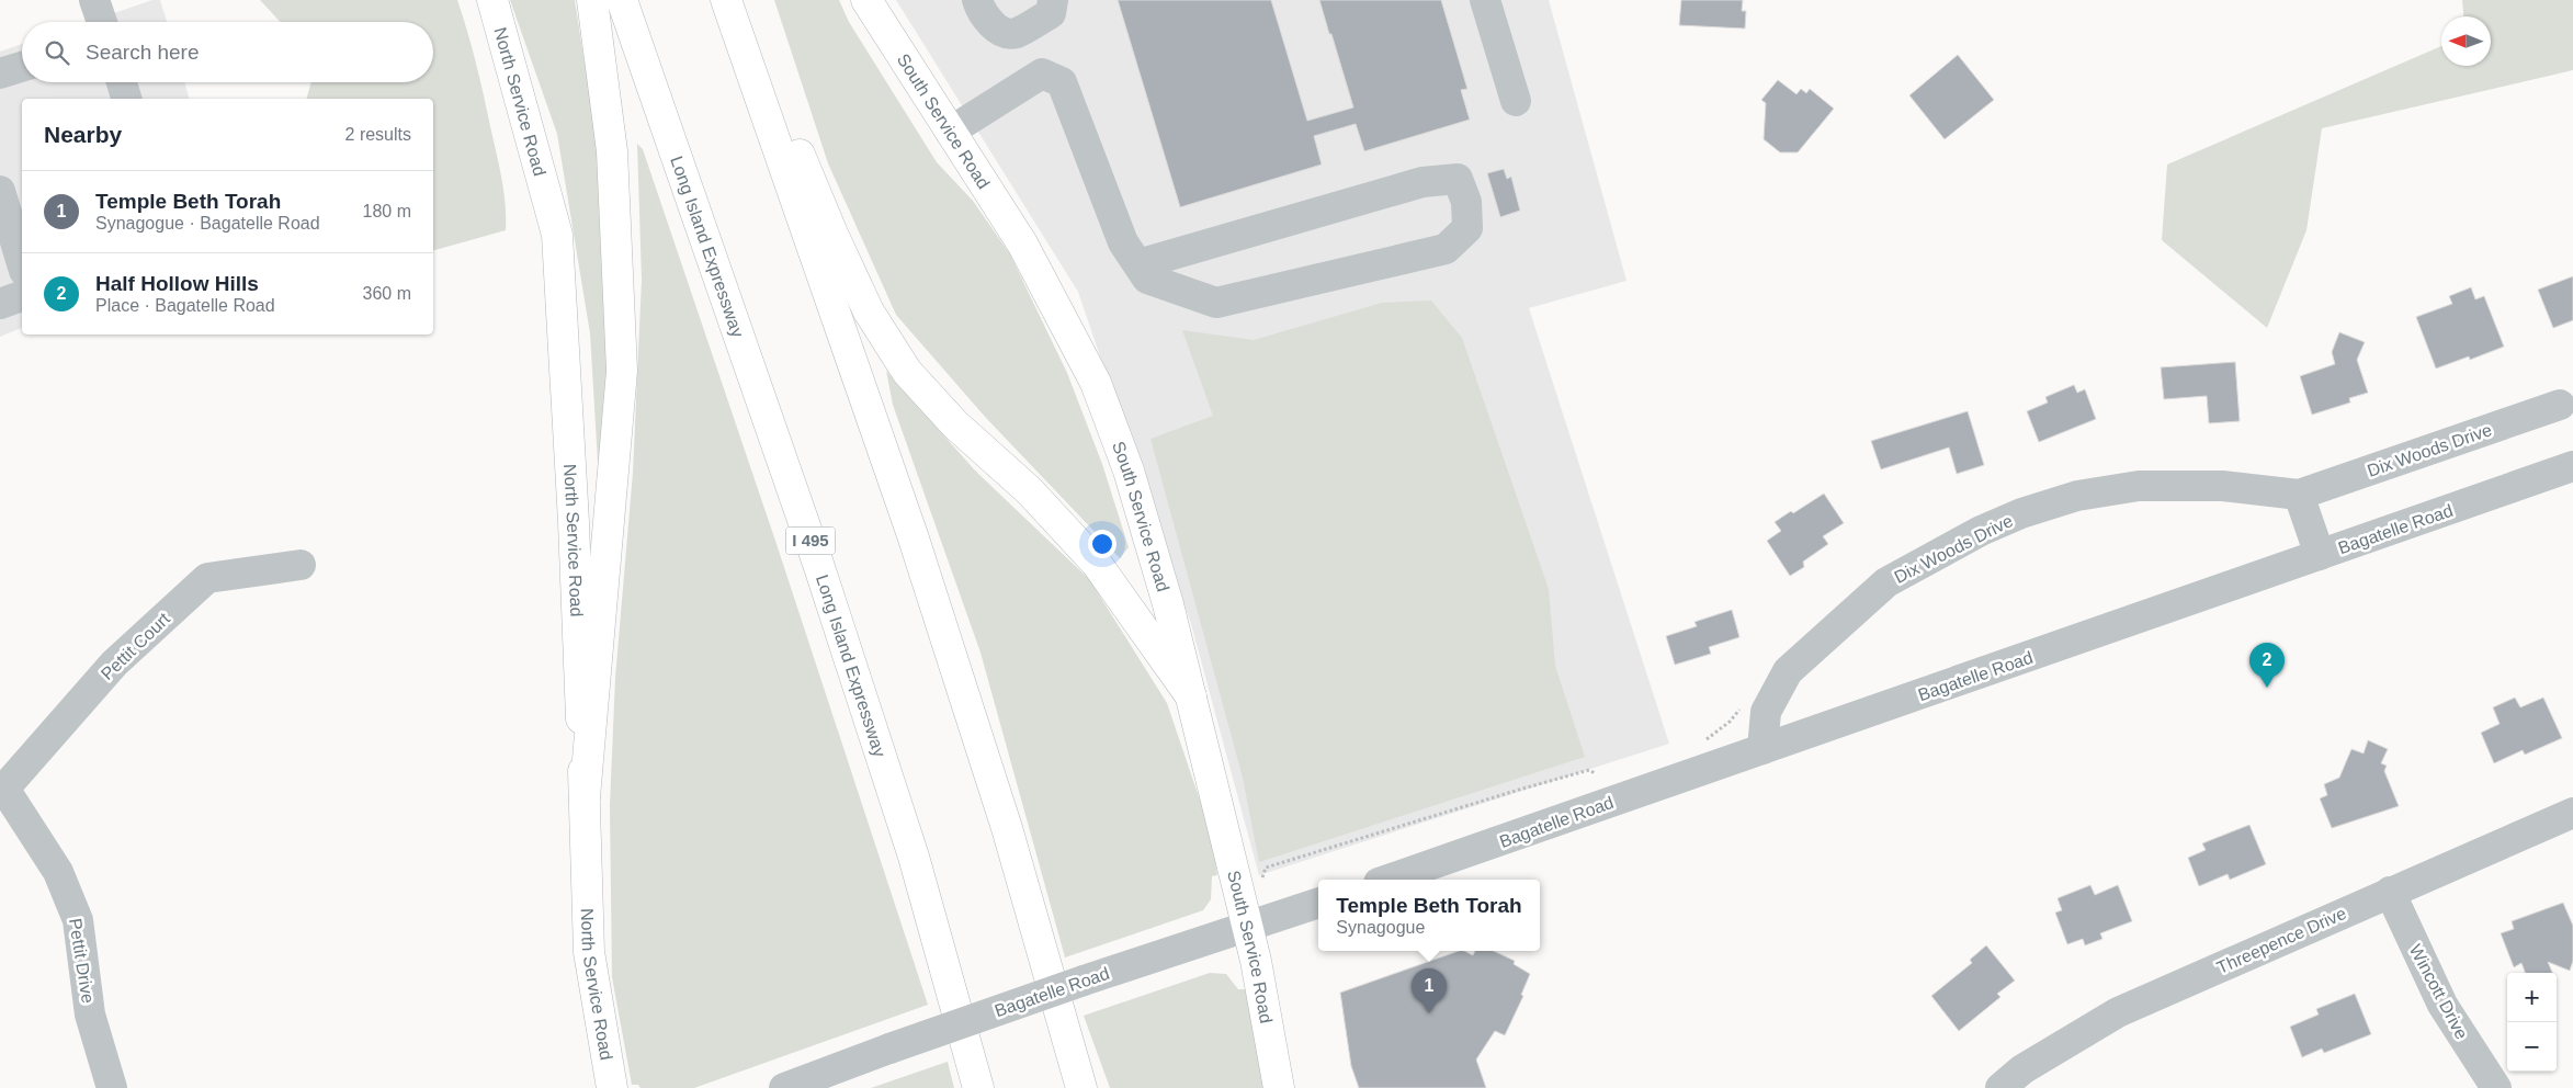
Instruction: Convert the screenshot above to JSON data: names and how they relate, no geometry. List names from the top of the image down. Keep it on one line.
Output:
{"streets":{"main road":["North Service Road","South Service Road","Long Island Expressway","I 495"],"street":["Dix Woods Drive","Bagatelle Road","Pettit Court","Threepence Drive","Pettit Drive","Wincott Drive"]},"crossings":[["South Service Road","Bagatelle Road"],["Dix Woods Drive","Bagatelle Road"],["Pettit Court","Pettit Drive"],["Threepence Drive","Wincott Drive"]],"north":"left","page":{"search":"Search here","heading":["Nearby","2 results"],"list":[{"mark":"1","name":"Temple Beth Torah","note":"Synagogue · Bagatelle Road","value":"180 m"},{"mark":"2","name":"Half Hollow Hills","note":"Place · Bagatelle Road","value":"360 m"}],"pins":["2","1"],"popup":["Temple Beth Torah","Synagogue"],"map_buttons":["+","−"]}}
